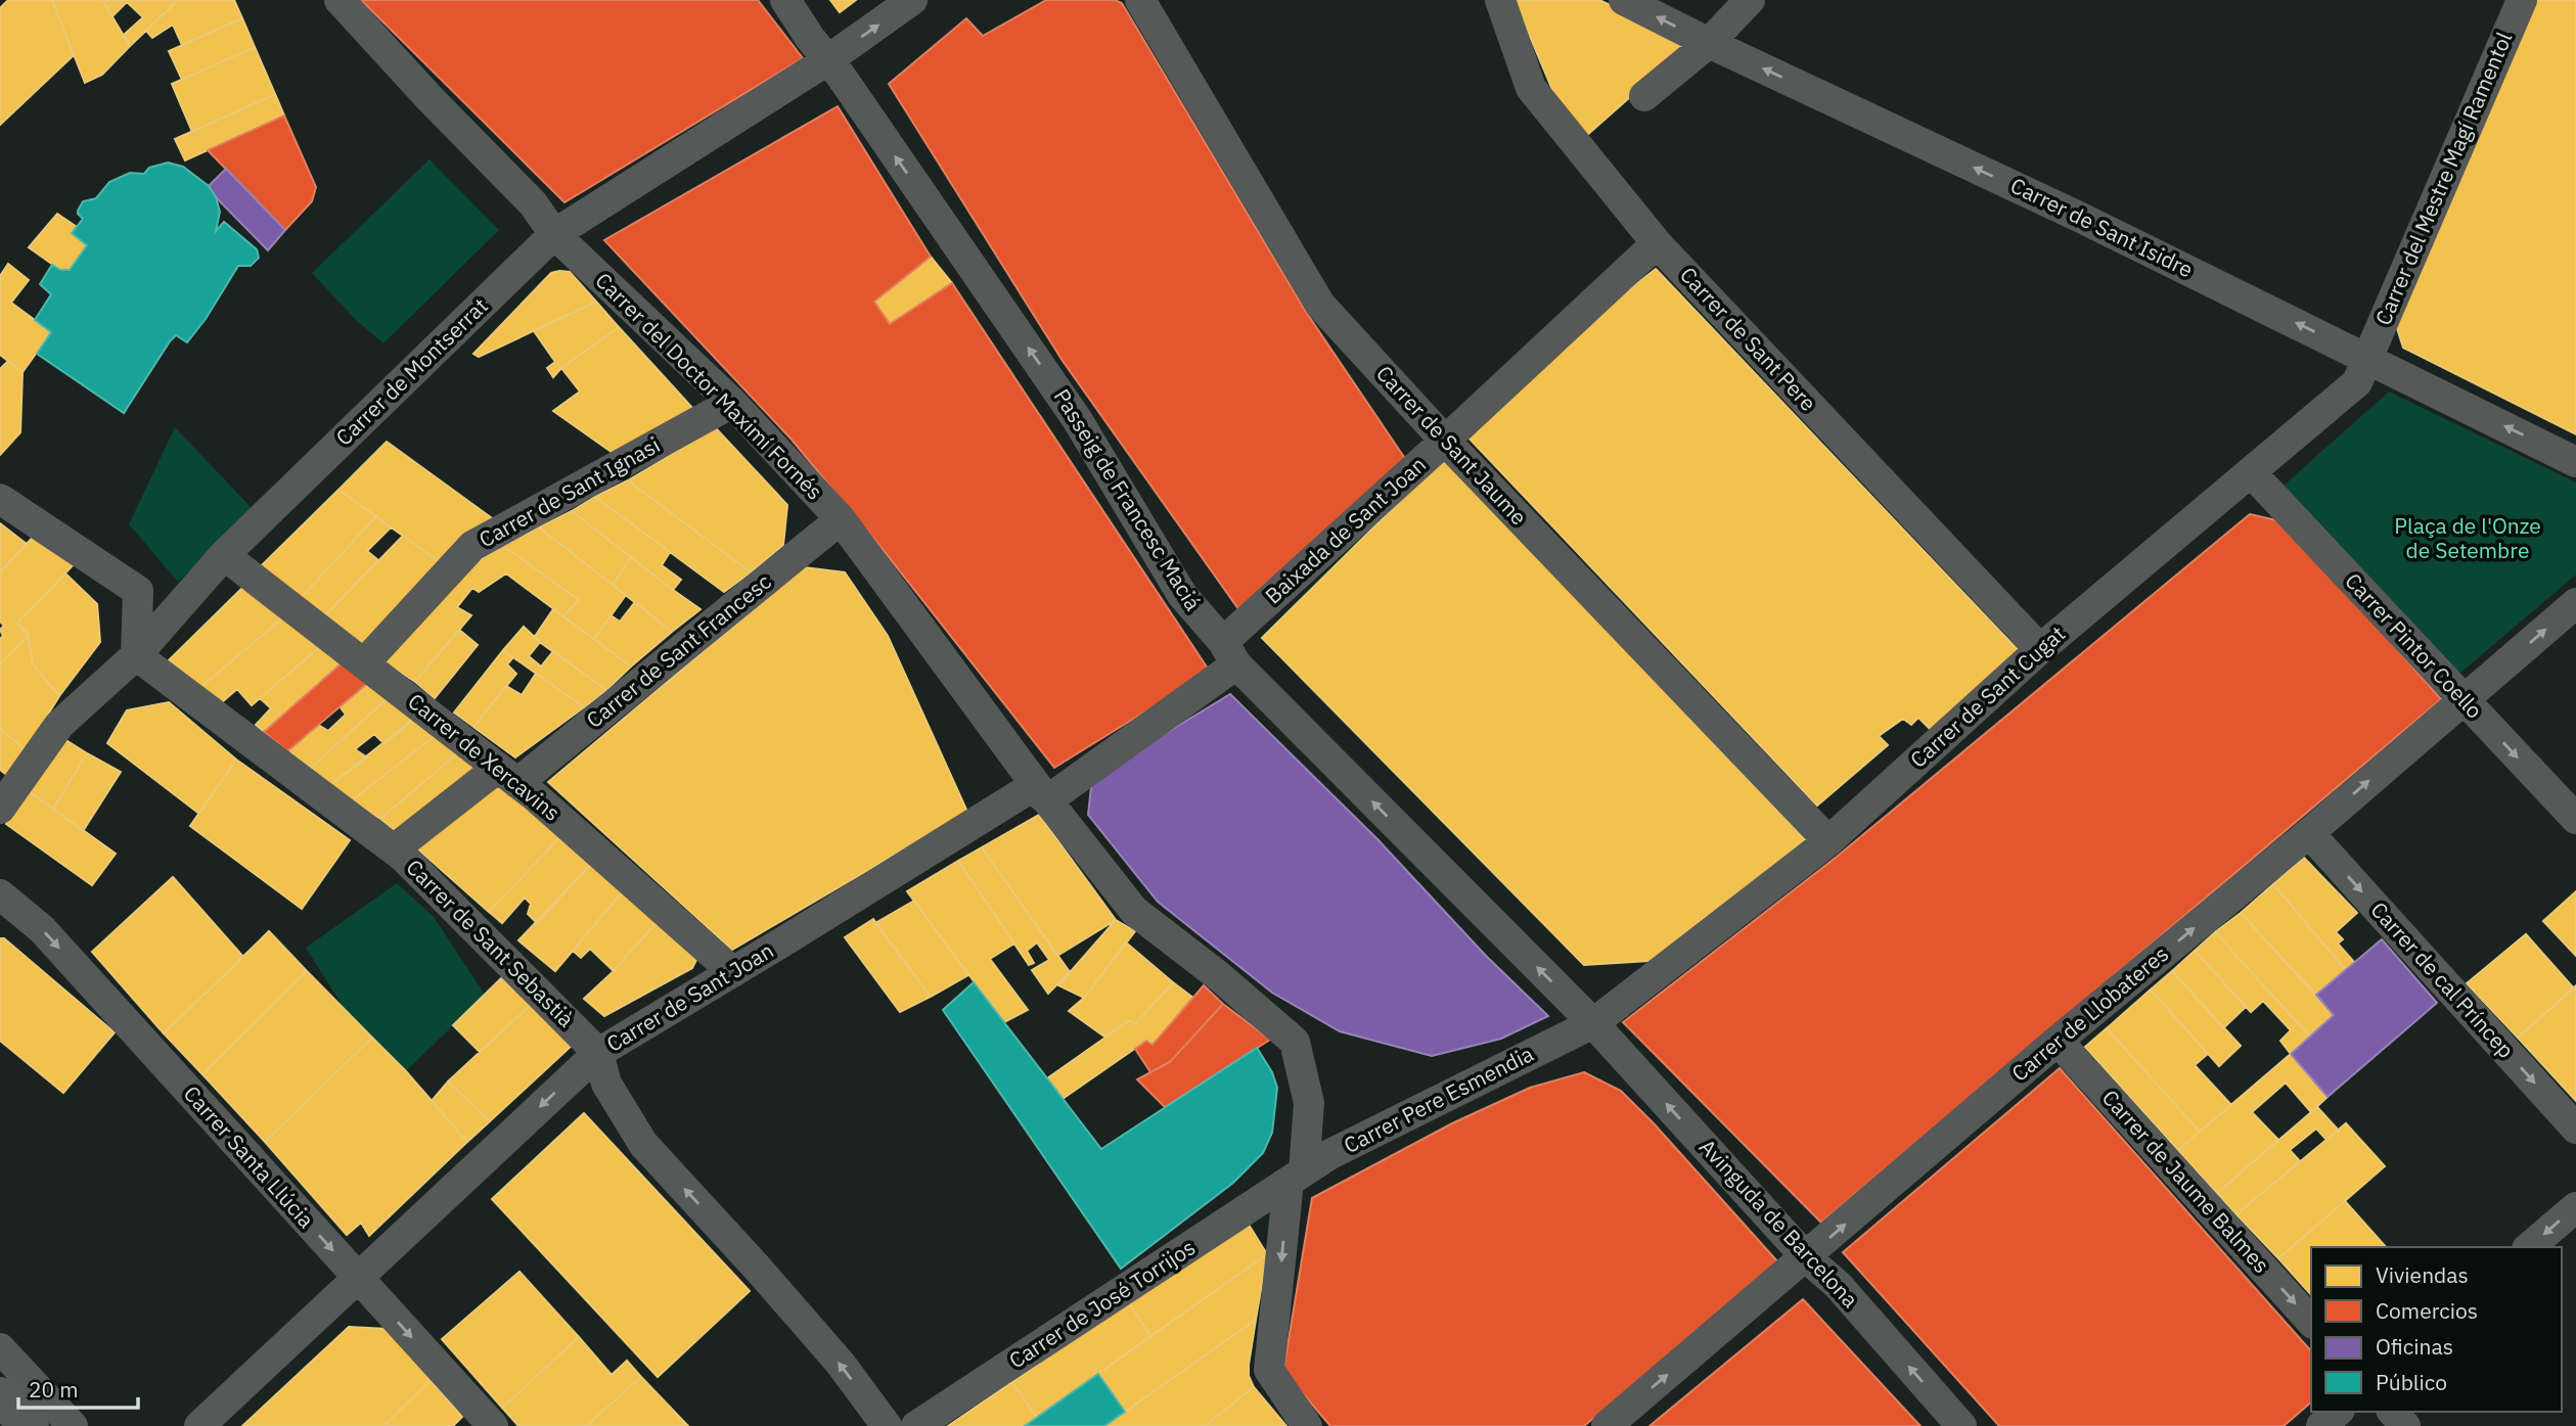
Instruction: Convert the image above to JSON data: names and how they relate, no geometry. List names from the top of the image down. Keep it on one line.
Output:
{"streets":{"street":["Carrer del Mestre Magí Ramentol","Carrer de Sant Isidre","Carrer de Sant Pere","Carrer de Montserrat","Carrer del Doctor Maximí Fornés","Carrer de Sant Jaume","Carrer de Sant Ignasi","Passeig de Francesc Maciá","Baixada de Sant Joan","Carrer Pintor Coello","Carrer de Sant Francesc","Carrer de Sant Cugat","Carrer de Xercavins","Carrer de Sant Sebastià","Carrer de cal Príncep","Carrer de Sant Joan","Carrer de Llobateres","Carrer Pere Esmendia","Carrer Santa Llúcia","Carrer de Jaume Balmes","Avinguda de Barcelona","Carrer de José Torrijos"]},"crossings":[["Carrer del Mestre Magí Ramentol","Carrer de Sant Isidre"],["Carrer del Mestre Magí Ramentol","Carrer de Sant Cugat"],["Carrer de Sant Isidre","Carrer de Sant Cugat"],["Carrer de Sant Pere","Baixada de Sant Joan"],["Carrer de Sant Pere","Carrer de Sant Cugat"],["Carrer de Montserrat","Carrer del Doctor Maximí Fornés"],["Carrer de Montserrat","Passeig de Francesc Maciá"],["Carrer de Montserrat","Carrer de Xercavins"],["Carrer de Montserrat","Carrer de Sant Sebastià"],["Carrer del Doctor Maximí Fornés","Carrer de Sant Ignasi"],["Carrer del Doctor Maximí Fornés","Carrer de Sant Francesc"],["Carrer del Doctor Maximí Fornés","Carrer de Sant Joan"],["Carrer del Doctor Maximí Fornés","Carrer Pere Esmendia"],["Carrer del Doctor Maximí Fornés","Carrer de José Torrijos"],["Carrer de Sant Jaume","Baixada de Sant Joan"],["Carrer de Sant Jaume","Carrer de Sant Cugat"],["Carrer de Sant Ignasi","Carrer de Xercavins"],["Passeig de Francesc Maciá","Baixada de Sant Joan"],["Passeig de Francesc Maciá","Carrer de Sant Cugat"],["Passeig de Francesc Maciá","Carrer Pere Esmendia"],["Passeig de Francesc Maciá","Avinguda de Barcelona"],["Carrer Pintor Coello","Carrer de Sant Cugat"],["Carrer Pintor Coello","Carrer de Llobateres"],["Carrer de Sant Francesc","Carrer de Xercavins"],["Carrer de Sant Francesc","Carrer de Sant Sebastià"],["Carrer de Sant Cugat","Carrer Pere Esmendia"],["Carrer de Sant Cugat","Avinguda de Barcelona"],["Carrer de Xercavins","Carrer de Sant Joan"],["Carrer de Sant Sebastià","Carrer de Sant Joan"],["Carrer de cal Príncep","Carrer de Llobateres"],["Carrer de Sant Joan","Carrer Santa Llúcia"],["Carrer de Llobateres","Carrer de Jaume Balmes"],["Carrer de Llobateres","Avinguda de Barcelona"],["Carrer Pere Esmendia","Avinguda de Barcelona"],["Carrer Pere Esmendia","Carrer de José Torrijos"]],"one_way":["Carrer de Sant Isidre","Passeig de Francesc Maciá","Carrer de Sant Sebastià","Carrer de cal Príncep","Carrer de Llobateres","Carrer Santa Llúcia","Carrer de Jaume Balmes","Avinguda de Barcelona"],"parks":["Plaça de l'Onze de Setembre"],"legend":["Viviendas","Comercios","Oficinas","Público"],"scale_bar":"20 m"}
